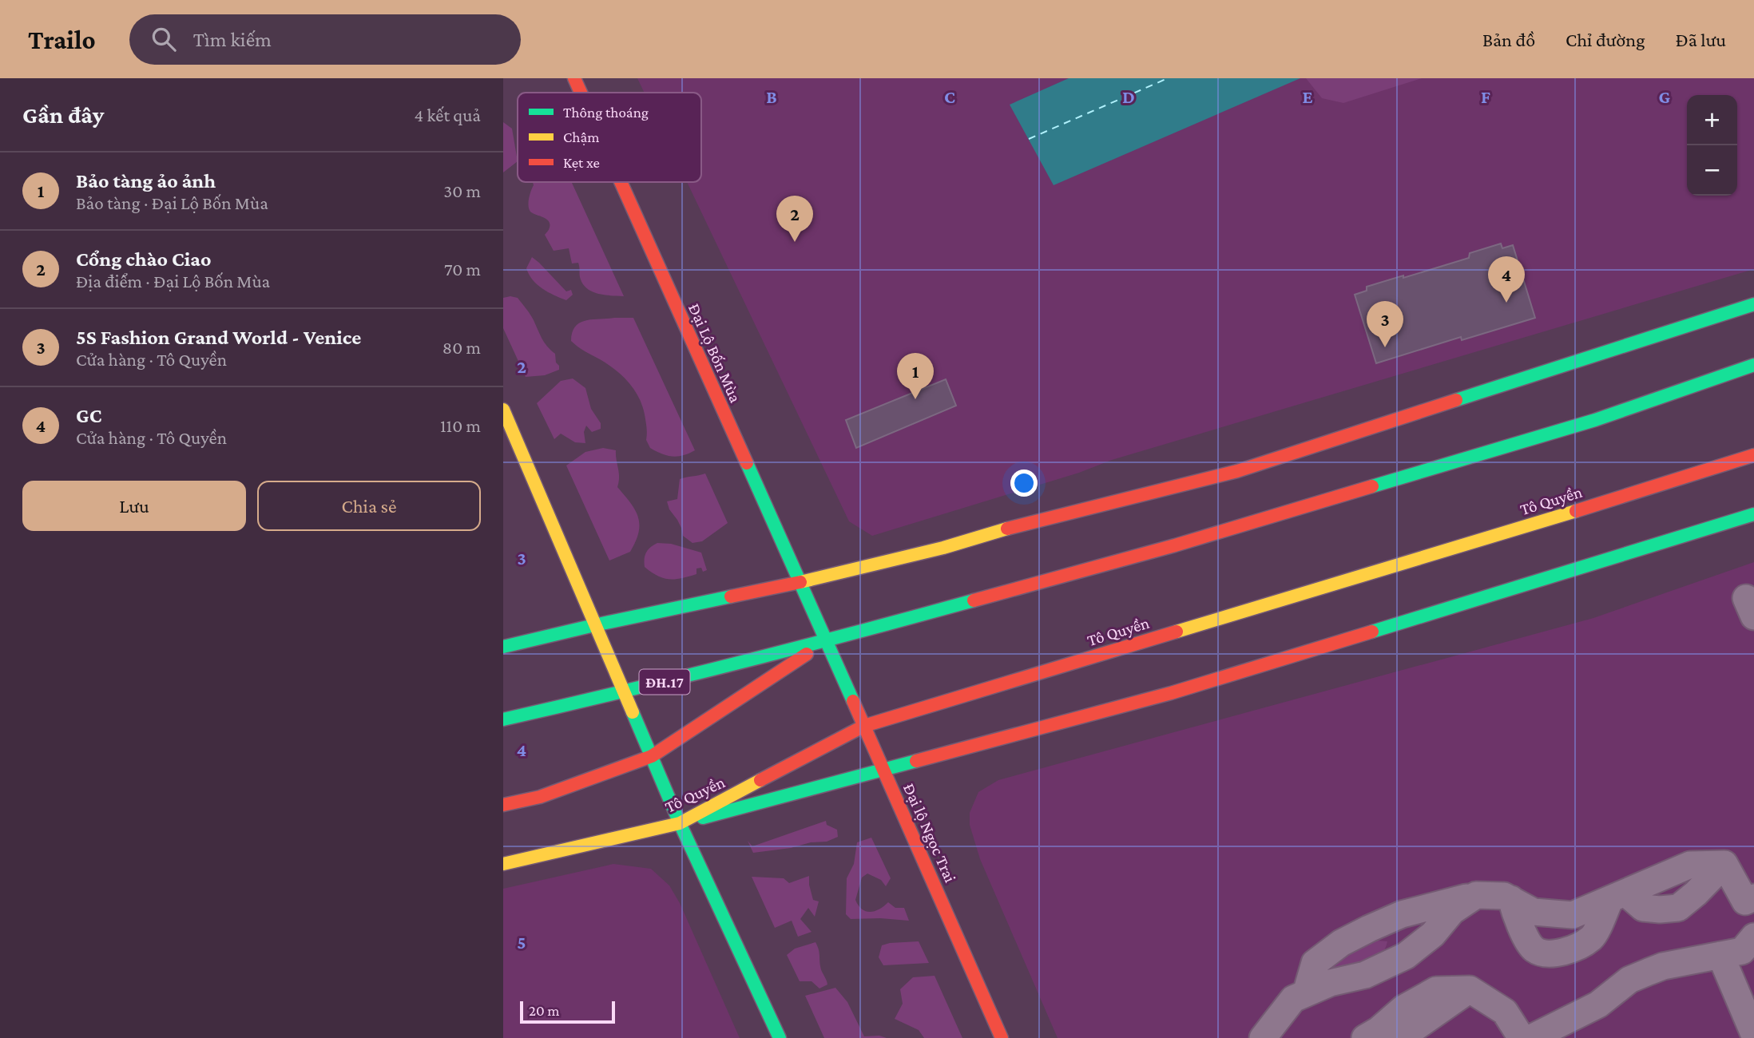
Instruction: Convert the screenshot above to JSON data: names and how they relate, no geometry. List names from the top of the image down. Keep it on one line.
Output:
{"streets":{"main road":["Đại Lộ Bốn Mùa","Tô Quyền","ĐH.17","Đại lộ Ngọc Trai"]},"crossings":[["Đại Lộ Bốn Mùa","ĐH.17"],["Đại Lộ Bốn Mùa","Đại lộ Ngọc Trai"],["Tô Quyền","Đại lộ Ngọc Trai"],["ĐH.17","Đại lộ Ngọc Trai"]],"legend":["Thông thoáng","Chậm","Kẹt xe"],"scale_bar":"20 m","page":{"header":"Trailo","search":"Tìm kiếm","nav":["Bản đồ","Chỉ đường","Đã lưu"],"heading":["Gần đây","4 kết quả"],"map_buttons":["+","−"],"list":[{"mark":"1","name":"Bảo tàng ảo ảnh","note":"Bảo tàng · Đại Lộ Bốn Mùa","value":"30 m"},{"mark":"2","name":"Cổng chào Ciao","note":"Địa điểm · Đại Lộ Bốn Mùa","value":"70 m"},{"mark":"3","name":"5S Fashion Grand World - Venice","note":"Cửa hàng · Tô Quyền","value":"80 m"},{"mark":"4","name":"GC","note":"Cửa hàng · Tô Quyền","value":"110 m"}],"pins":["2","4","3","1"],"buttons":["Lưu","Chia sẻ"],"scale":"20 m"},"grid":{"columns":["B","C","D","E","F","G"],"rows":["2","3","4","5"]}}
